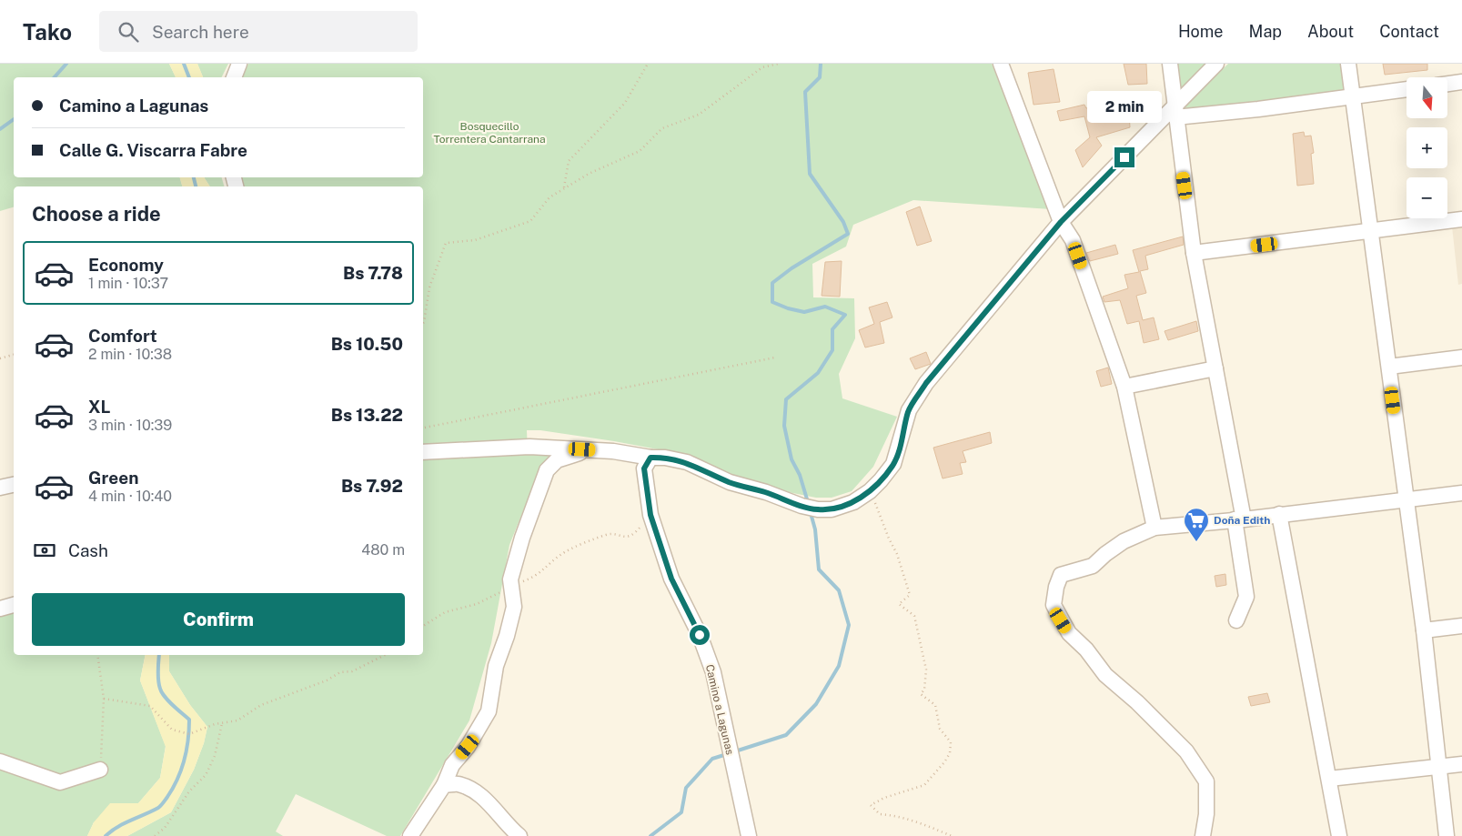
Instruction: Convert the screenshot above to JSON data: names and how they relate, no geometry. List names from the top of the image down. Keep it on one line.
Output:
{"streets":{"street":["Camino a Lagunas"]},"parks":["Bosquecillo Torrentera Cantarrana"],"places":{"supermarket":["Doña Edith"]},"north":"bottom","page":{"header":"Tako","search":"Search here","nav":["Home","Map","About","Contact"],"map_buttons":["+","−"],"banner":["Camino a Lagunas","Calle G. Viscarra Fabre"],"bubble":"2 min","heading":"Choose a ride","list":[{"name":"Economy","note":"1 min · 10:37","value":"Bs 7.78"},{"name":"Comfort","note":"2 min · 10:38","value":"Bs 10.50"},{"name":"XL","note":"3 min · 10:39","value":"Bs 13.22"},{"name":"Green","note":"4 min · 10:40","value":"Bs 7.92"}],"pay":["Cash","480 m"],"buttons":"Confirm"}}
